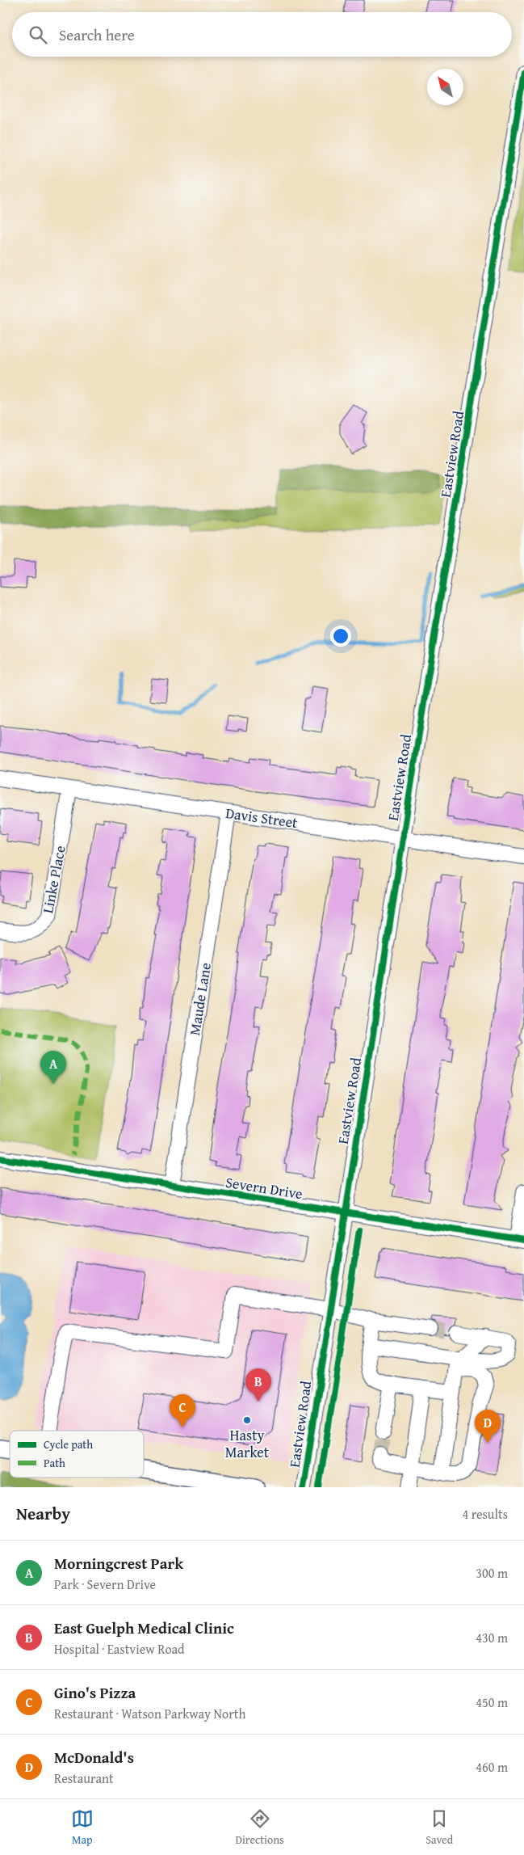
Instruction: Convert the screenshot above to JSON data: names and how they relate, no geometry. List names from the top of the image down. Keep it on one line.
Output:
{"streets":{"street":["Eastview Road","Davis Street","Linke Place","Maude Lane","Severn Drive"]},"crossings":[["Eastview Road","Davis Street"],["Eastview Road","Severn Drive"],["Davis Street","Linke Place"],["Davis Street","Maude Lane"],["Maude Lane","Severn Drive"]],"places":["Hasty Market"],"legend":["Cycle path","Path"],"north":"top left","page":{"search":"Search here","pins":["A","B","C","D"],"heading":["Nearby","4 results"],"list":[{"mark":"A","name":"Morningcrest Park","note":"Park · Severn Drive","value":"300 m"},{"mark":"B","name":"East Guelph Medical Clinic","note":"Hospital · Eastview Road","value":"430 m"},{"mark":"C","name":"Gino's Pizza","note":"Restaurant · Watson Parkway North","value":"450 m"},{"mark":"D","name":"McDonald's","note":"Restaurant","value":"460 m"}],"nav":["Map","Directions","Saved"]}}
